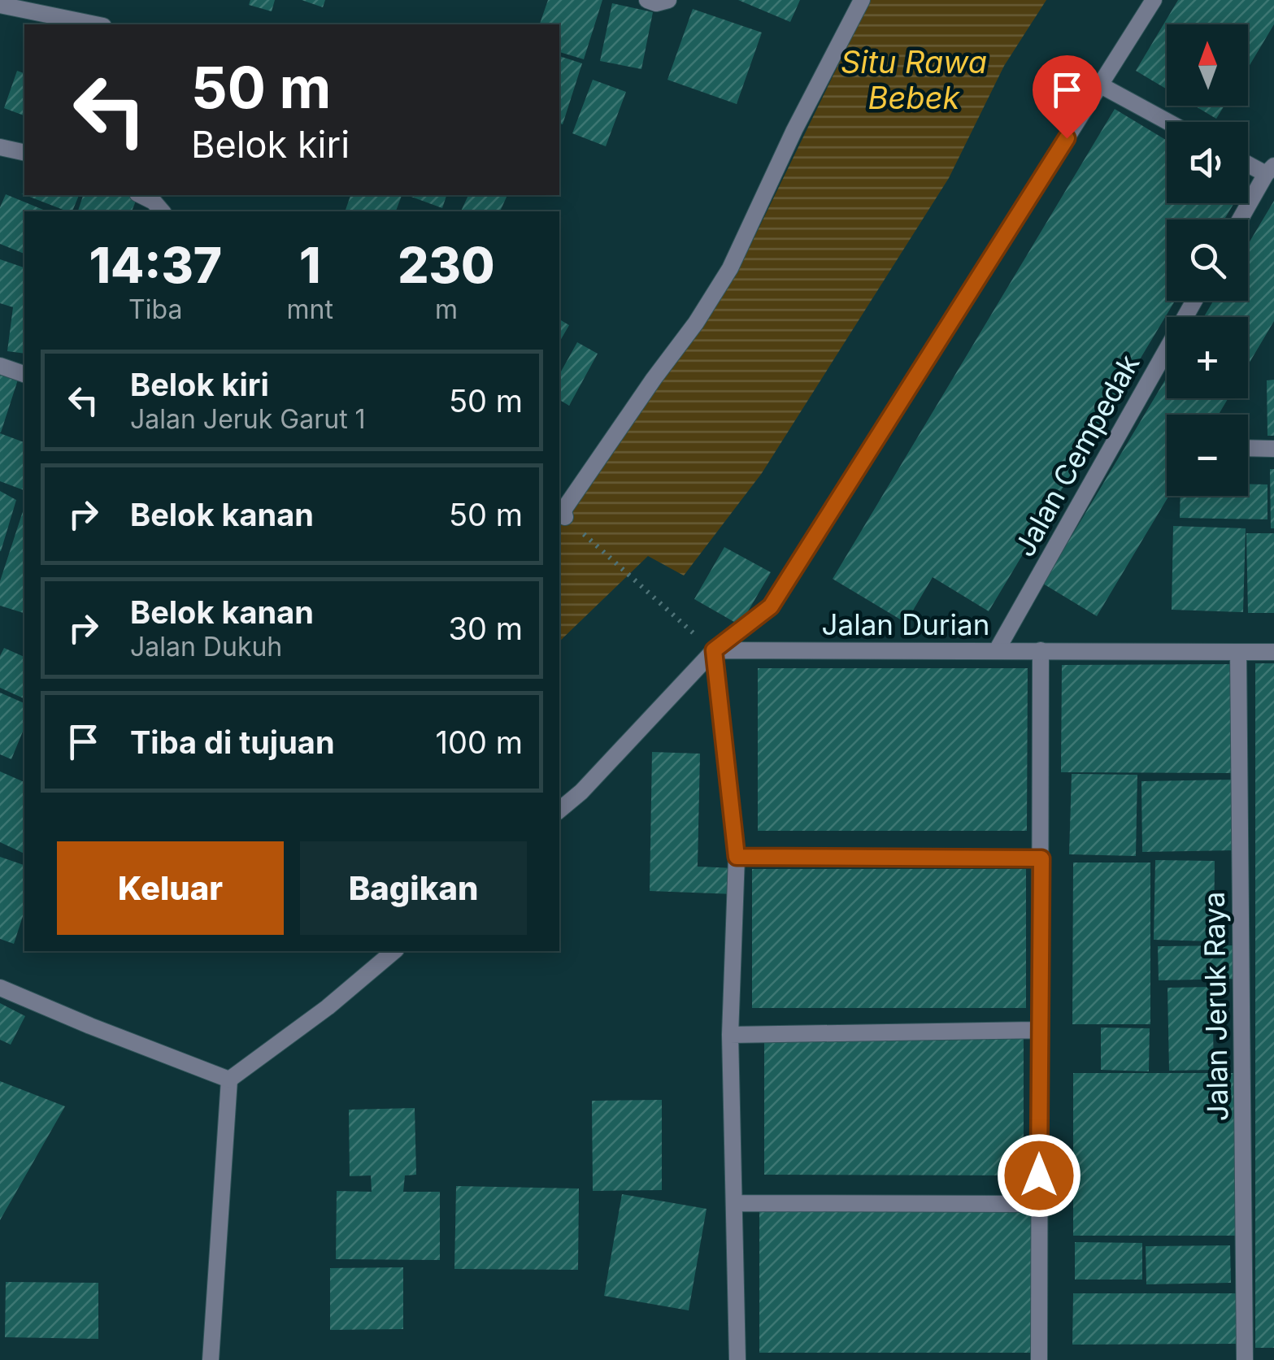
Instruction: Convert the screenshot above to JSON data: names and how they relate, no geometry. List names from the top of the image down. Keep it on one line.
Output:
{"streets":{"street":["Jalan Cempedak","Jalan Durian","Jalan Jeruk Raya"]},"crossings":[["Jalan Cempedak","Jalan Durian"],["Jalan Durian","Jalan Jeruk Raya"]],"water":["Situ Rawa Bebek"],"north":"top","page":{"map_buttons":["+","−"],"turn":["50 m","Belok kiri"],"eta":["14:37","Tiba","1","mnt","230","m"],"list":[{"name":"Belok kiri","note":"Jalan Jeruk Garut 1","value":"50 m"},{"name":"Belok kanan","value":"50 m"},{"name":"Belok kanan","note":"Jalan Dukuh","value":"30 m"},{"name":"Tiba di tujuan","value":"100 m"}],"buttons":["Keluar","Bagikan"]}}
